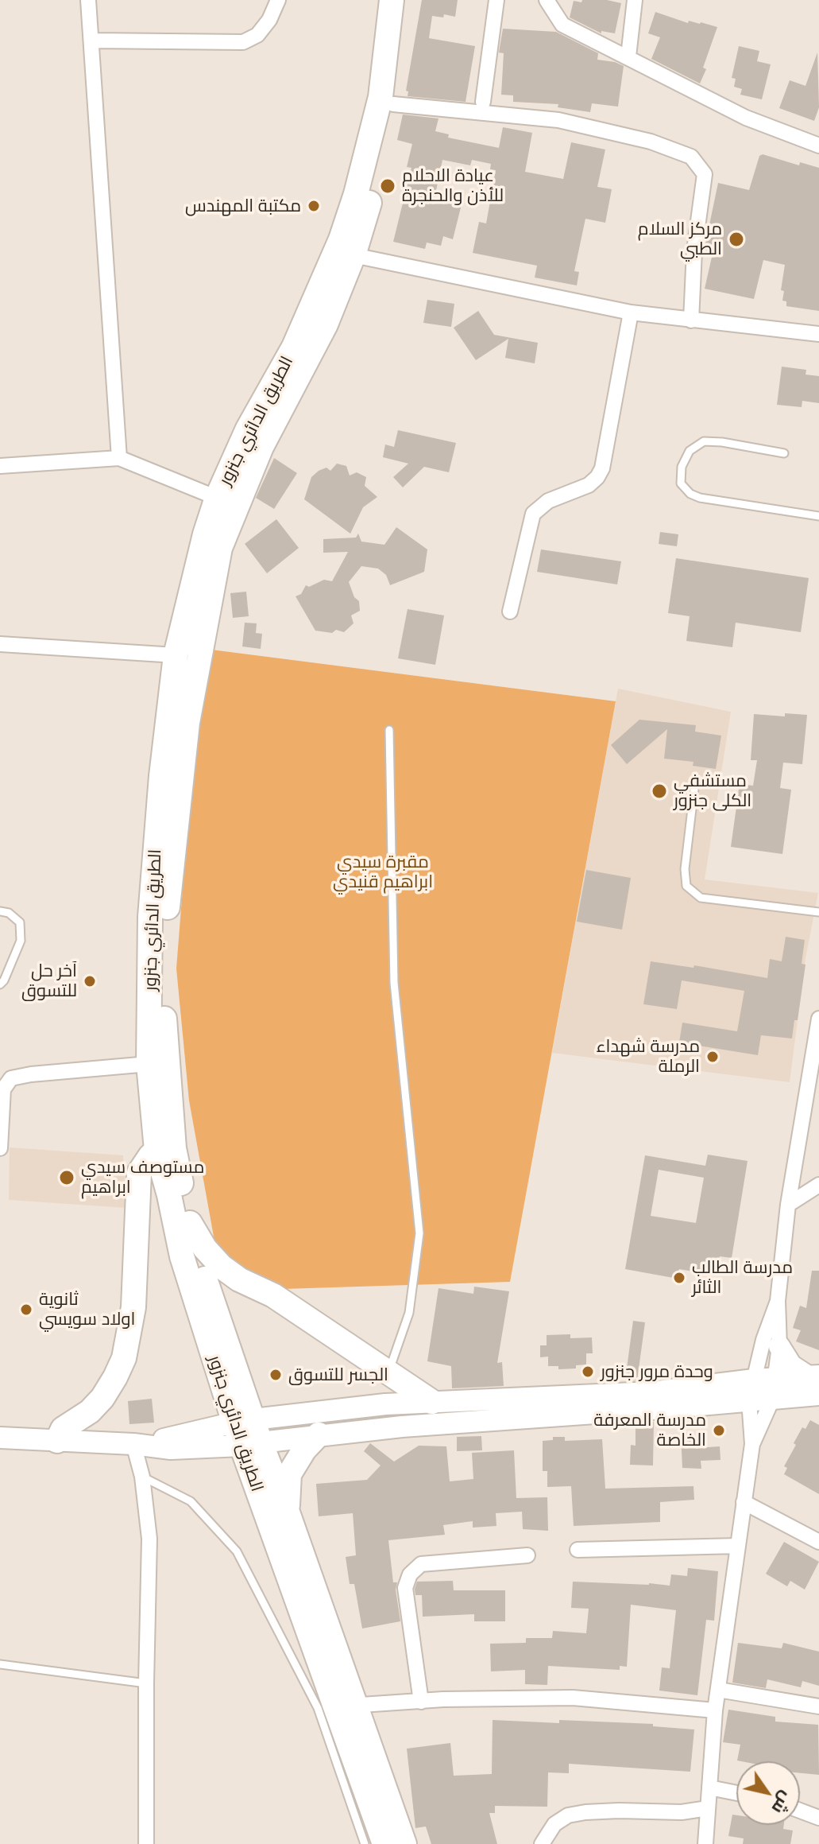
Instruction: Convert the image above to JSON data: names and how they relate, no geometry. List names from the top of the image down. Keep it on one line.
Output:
{"streets":{"main road":["الطريق الدائري جنزور"]},"parks":["مقبرة سيدي ابراهيم قنيدي"],"places":["عيادة الاحلام للأذن والحنجرة","مكتبة المهندس","مركز السلام الطبي","مستشفي الكلى جنزور","آخر حل للتسوق","مدرسة شهداء الرملة","مستوصف سيدي ابراهيم","مدرسة الطالب الثائر","ثانوية اولاد سويسي","وحدة مرور جنزور","الجسر للتسوق","مدرسة المعرفة الخاصة"],"north":"bottom right"}
